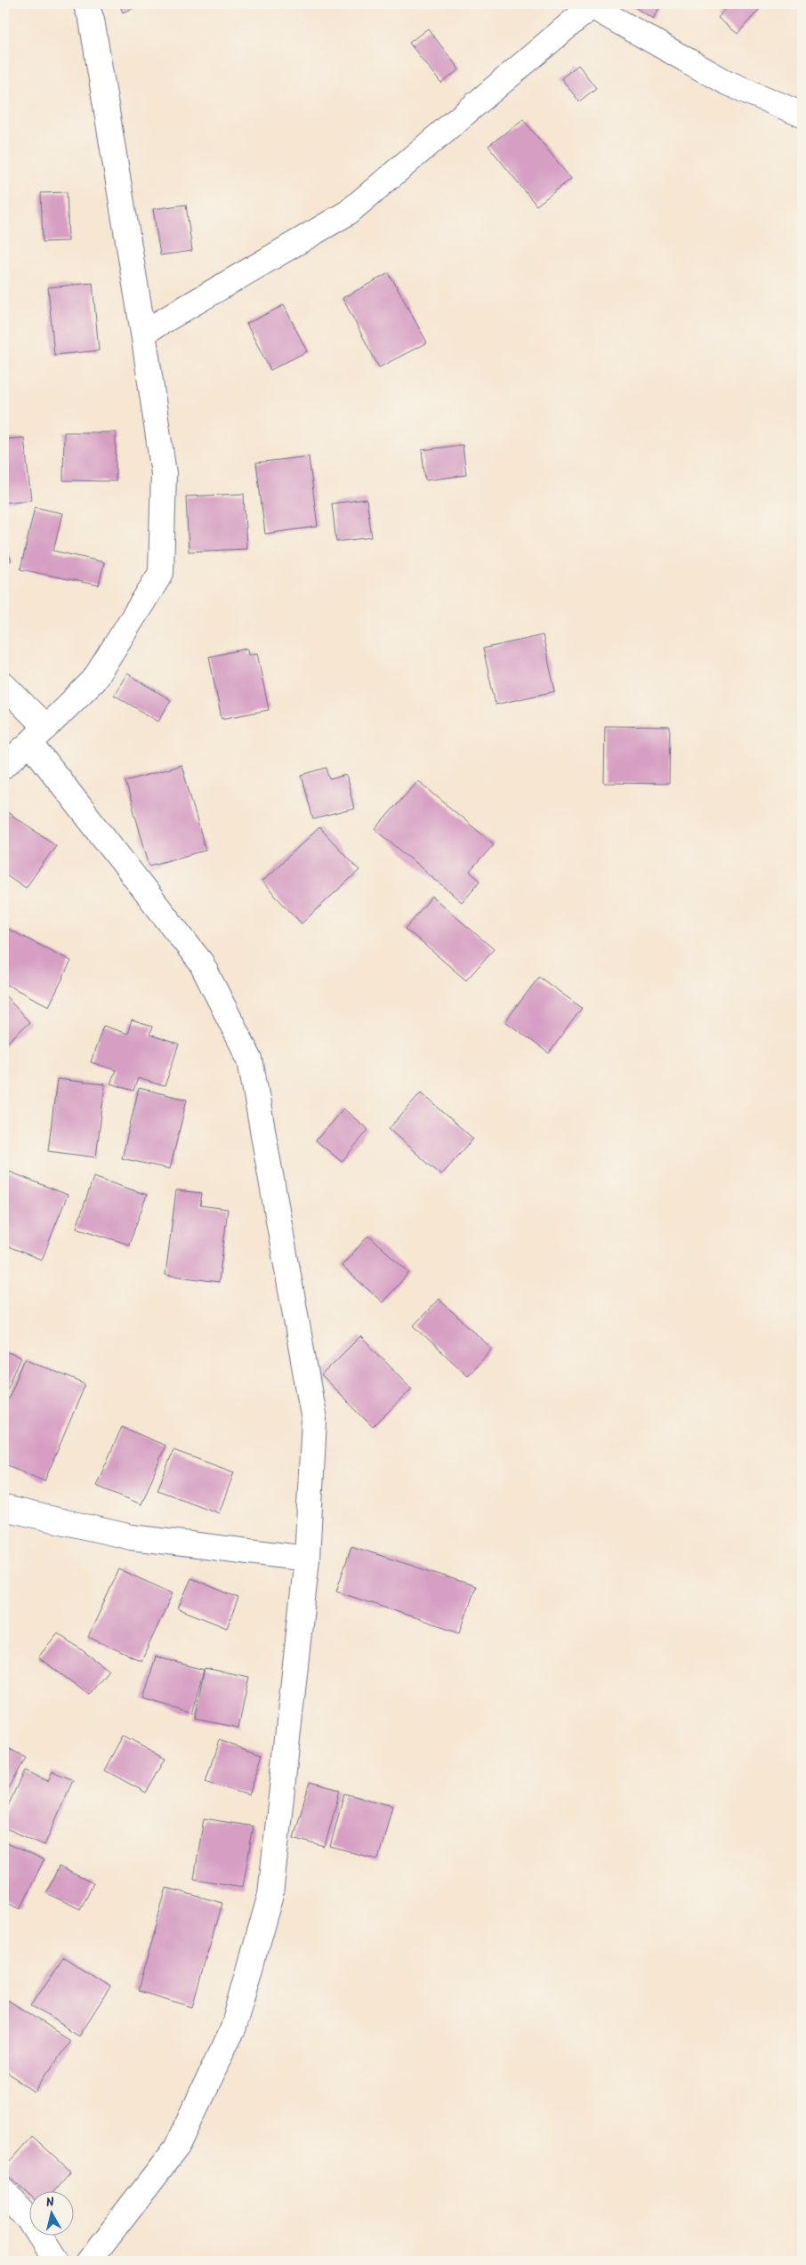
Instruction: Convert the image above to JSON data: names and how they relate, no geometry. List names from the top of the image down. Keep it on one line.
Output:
{"north":"top"}
